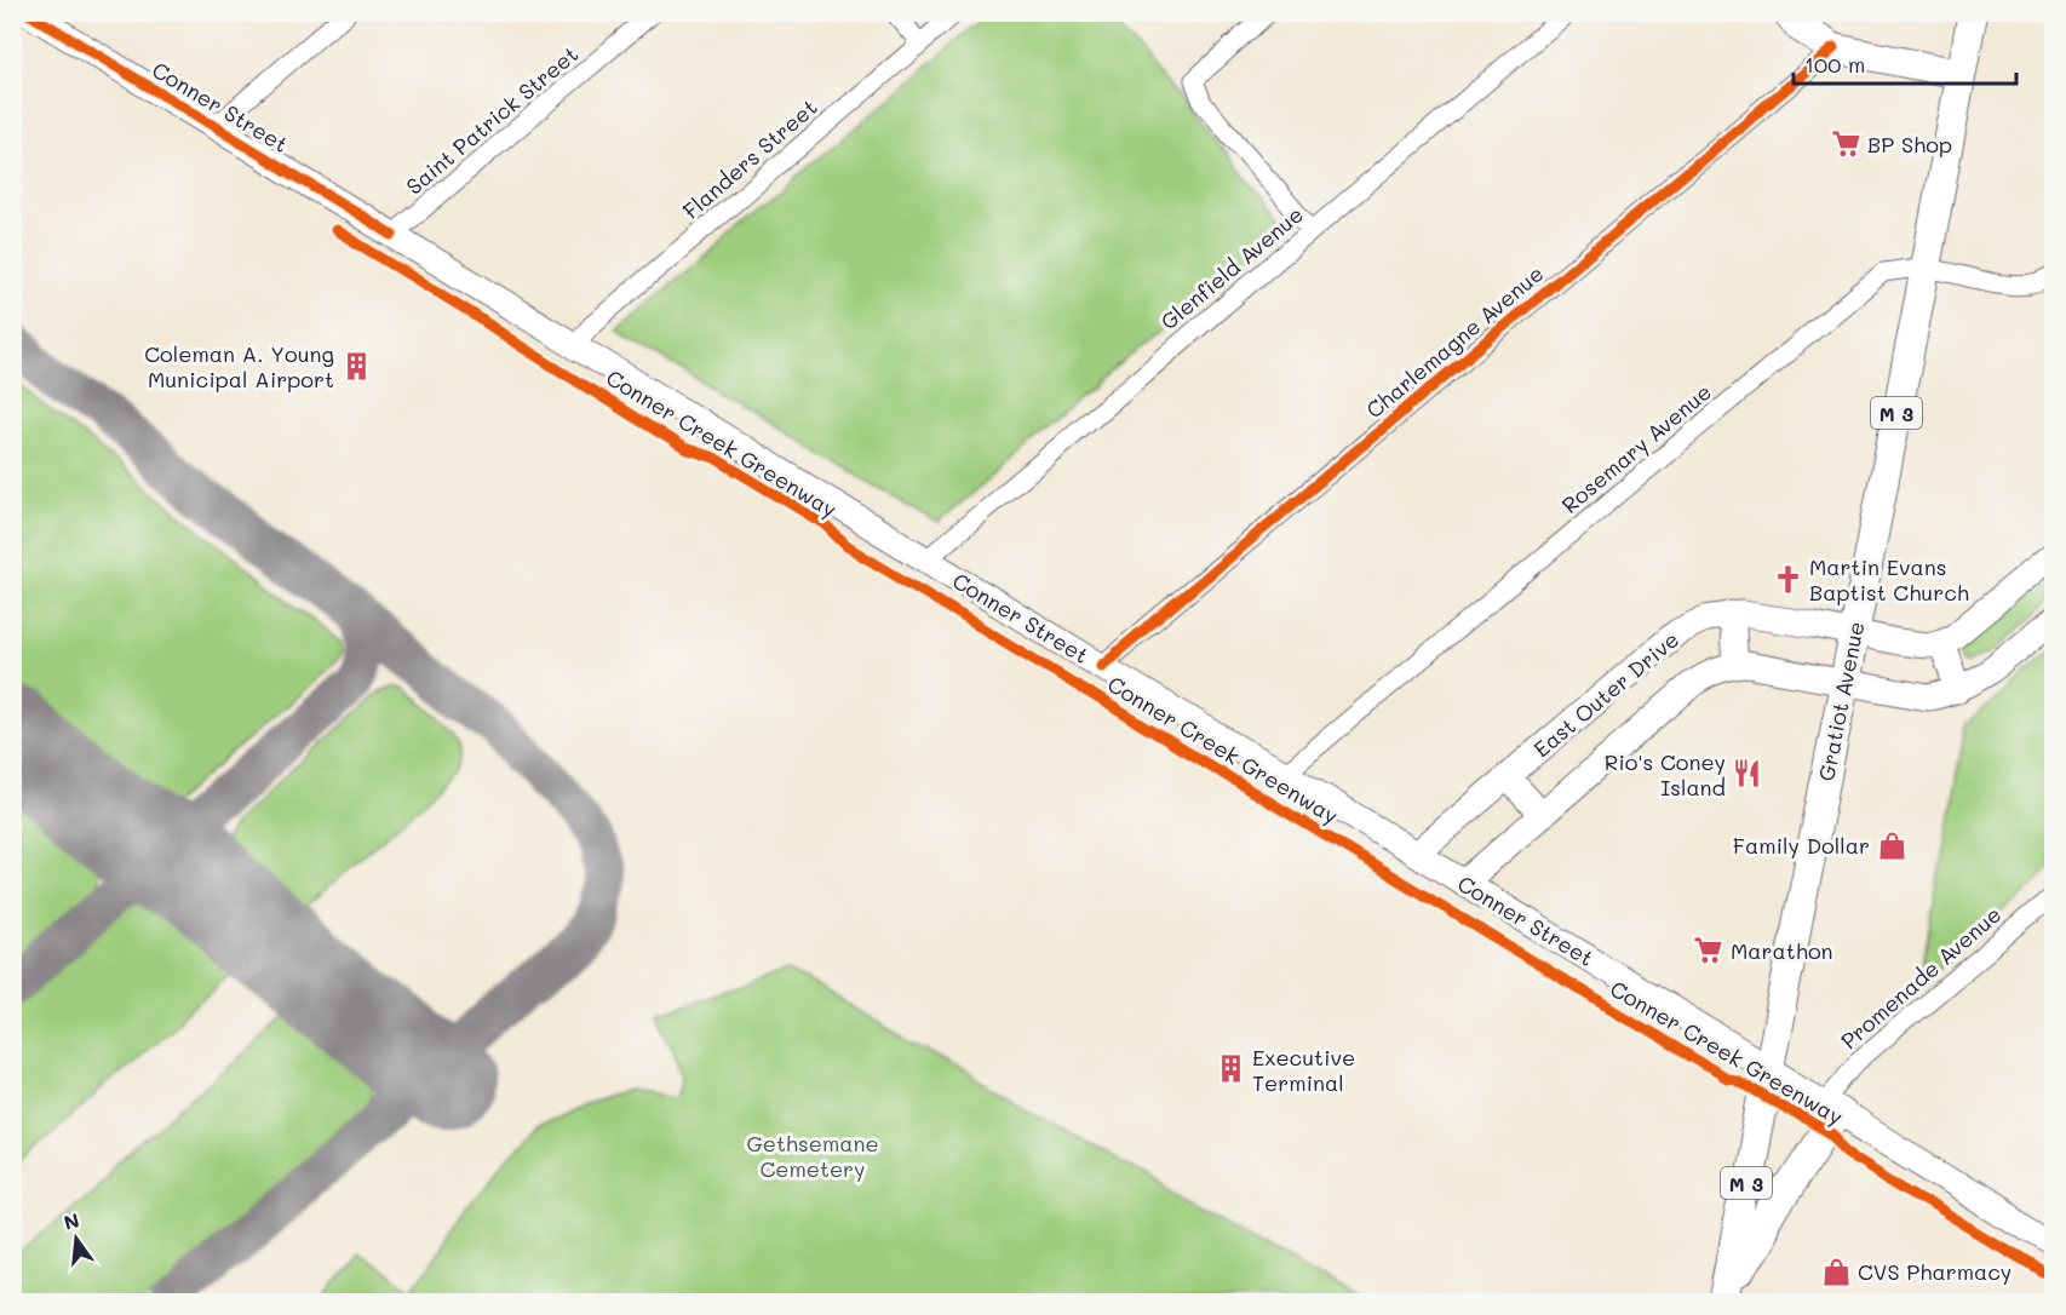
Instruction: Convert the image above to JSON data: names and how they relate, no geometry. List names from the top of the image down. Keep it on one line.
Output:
{"streets":{"main road":["Conner Street","M 3","East Outer Drive","Gratiot Avenue"],"street":["Saint Patrick Street","Flanders Street","Glenfield Avenue","Charlemagne Avenue","Rosemary Avenue","Promenade Avenue"],"cycle path":["Conner Creek Greenway"]},"crossings":[["Conner Street","Saint Patrick Street"],["Conner Street","Flanders Street"],["Conner Street","Glenfield Avenue"],["Conner Street","Charlemagne Avenue"],["Conner Street","Rosemary Avenue"],["Conner Street","East Outer Drive"],["Conner Street","Gratiot Avenue"],["Conner Street","Promenade Avenue"],["Rosemary Avenue","Gratiot Avenue"],["East Outer Drive","Gratiot Avenue"]],"parks":["Gethsemane Cemetery"],"places":{"supermarket":["BP Shop","Marathon"],"building":["Coleman A. Young Municipal Airport","Executive Terminal"],"church":["Martin Evans Baptist Church"],"restaurant":["Rio's Coney Island"],"shop":["Family Dollar","CVS Pharmacy"]},"scale_bar":"100 m","north":"top"}
